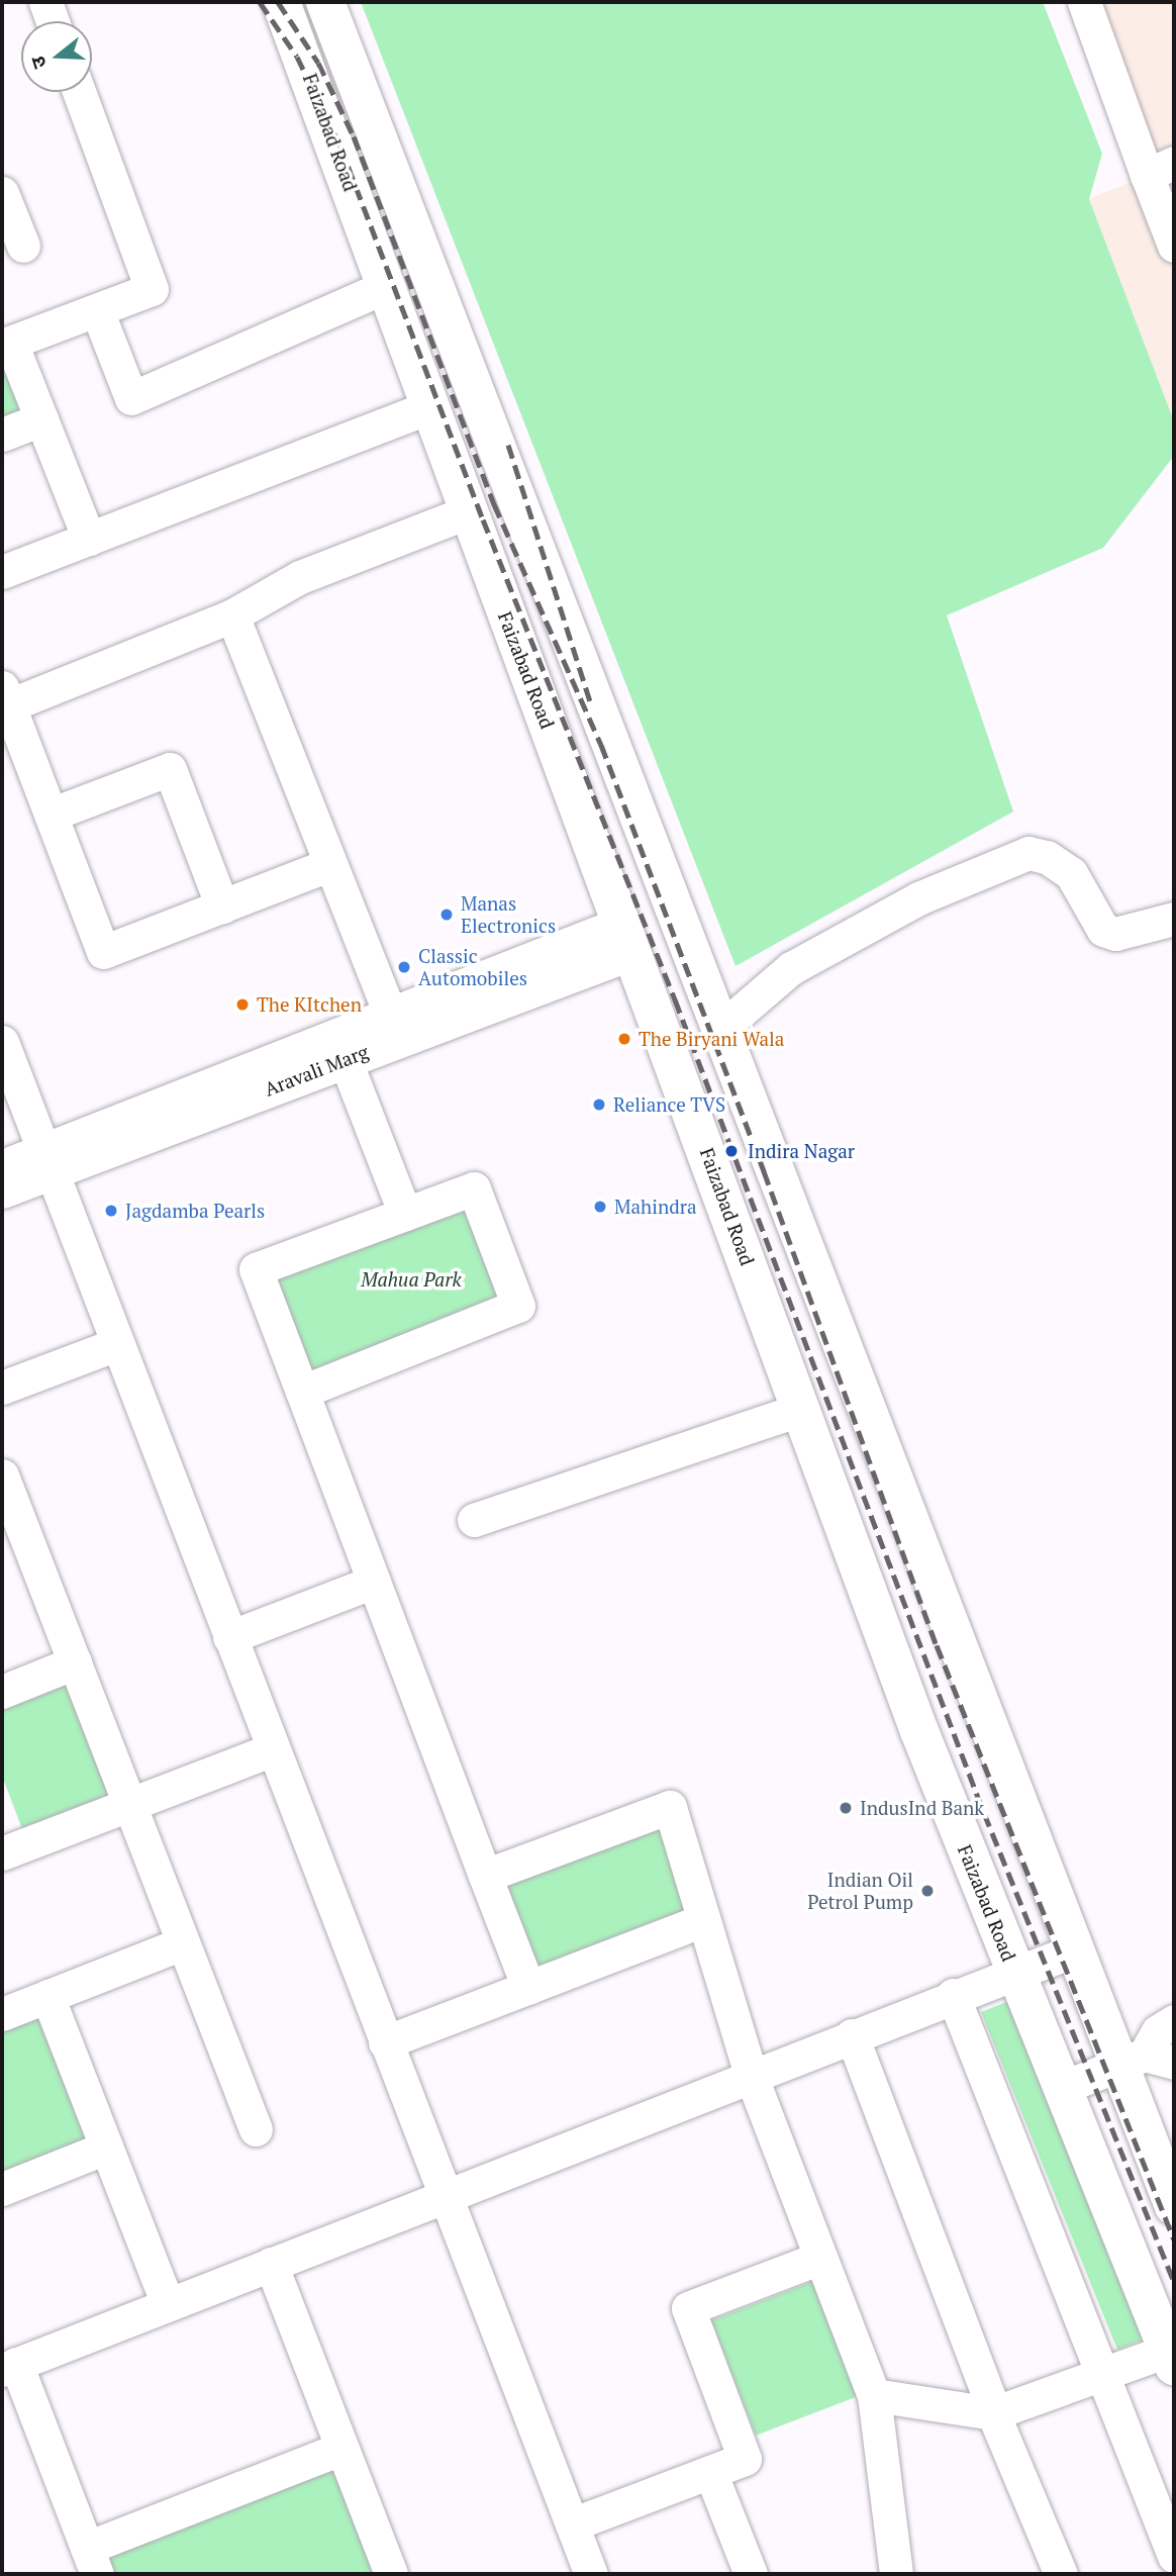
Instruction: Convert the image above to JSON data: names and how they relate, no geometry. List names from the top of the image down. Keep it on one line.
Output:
{"streets":{"main road":["Faizabad Road"],"street":["Aravali Marg"]},"crossings":[["Faizabad Road","Aravali Marg"]],"parks":["Mahua Park"],"places":["Manas Electronics","Classic Automobiles","The KItchen","The Biryani Wala","Reliance TVS","Indira Nagar","Mahindra","Jagdamba Pearls","IndusInd Bank","Indian Oil Petrol Pump"],"north":"left"}
